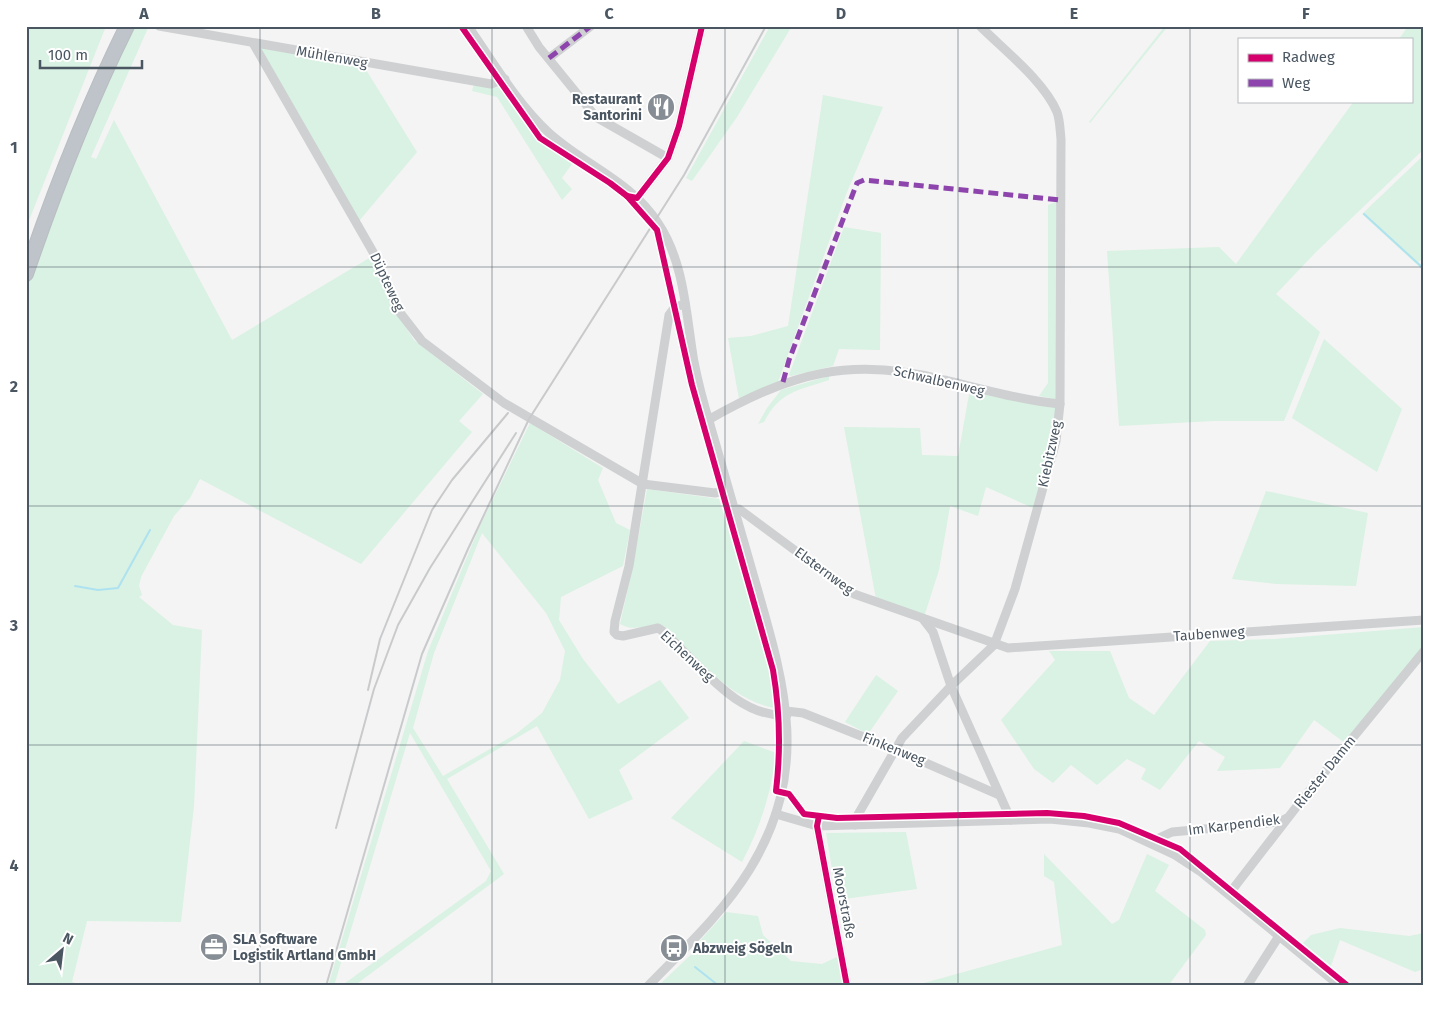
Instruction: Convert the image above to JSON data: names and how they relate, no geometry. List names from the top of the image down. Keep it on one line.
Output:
{"streets":{"street":["Mühlenweg","Düpteweg","Schwalbenweg","Kiebitzweg","Elsternweg","Taubenweg","Eichenweg","Finkenweg","Riester Damm","Im Karpendiek","Moorstraße"]},"crossings":[["Mühlenweg","Düpteweg"],["Düpteweg","Eichenweg"],["Schwalbenweg","Kiebitzweg"],["Kiebitzweg","Elsternweg"],["Kiebitzweg","Taubenweg"],["Kiebitzweg","Finkenweg"],["Elsternweg","Taubenweg"],["Eichenweg","Finkenweg"],["Riester Damm","Im Karpendiek"]],"places":{"restaurant":["Restaurant Santorini"],"office":["SLA Software Logistik Artland GmbH"],"bus stop":["Abzweig Sögeln"]},"legend":["Radweg","Weg"],"scale_bar":"100 m","north":"top right","grid":{"columns":["A","B","C","D","E","F"],"rows":["1","2","3","4"]}}
